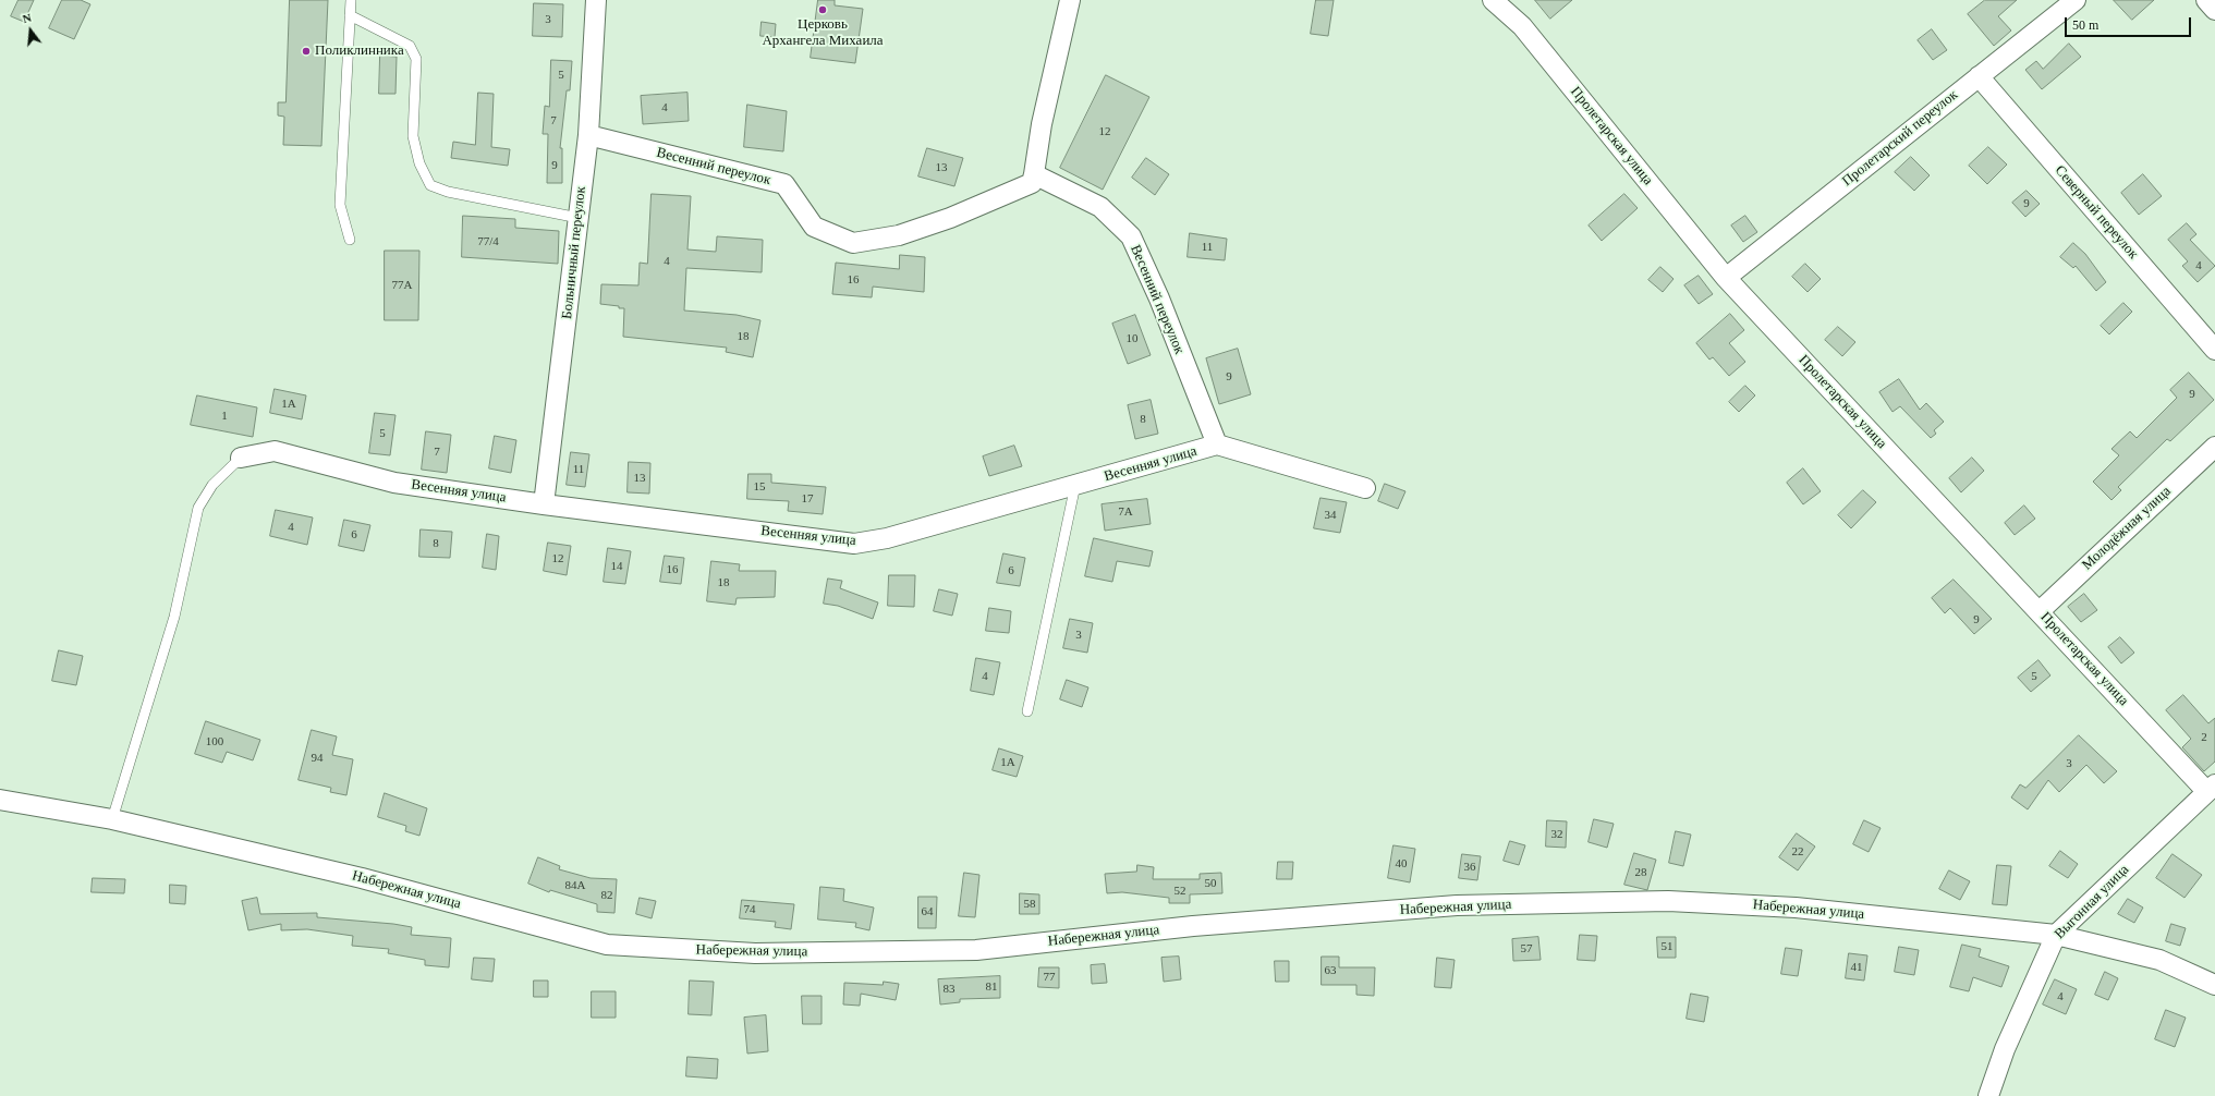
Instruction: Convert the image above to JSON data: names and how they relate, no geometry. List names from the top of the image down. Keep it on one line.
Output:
{"streets":{"street":["Пролетарская улица","Пролетарский переулок","Весенний переулок","Северный переулок","Больничный переулок","Весенняя улица","Молодёжная улица","Набережная улица","Выгонная улица"]},"crossings":[["Пролетарская улица","Пролетарский переулок"],["Пролетарская улица","Молодёжная улица"],["Пролетарская улица","Выгонная улица"],["Пролетарский переулок","Северный переулок"],["Весенний переулок","Больничный переулок"],["Весенний переулок","Весенняя улица"],["Больничный переулок","Весенняя улица"],["Набережная улица","Выгонная улица"]],"places":["Церковь Архангела Михаила","Поликлинника"],"house_numbers":["3","5","4","7","12","9","13","9","77/4","11","4","4","16","77А","18","10","9","9","1А","1","8","5","7","11","13","15","17","7А","34","4","6","8","12","14","16","6","18","9","3","4","5","2","100","94","1А","3","32","22","40","36","28","50","84А","52","82","58","74","64","51","57","41","63","77","81","83","4"],"scale_bar":"50 m","north":"top"}
